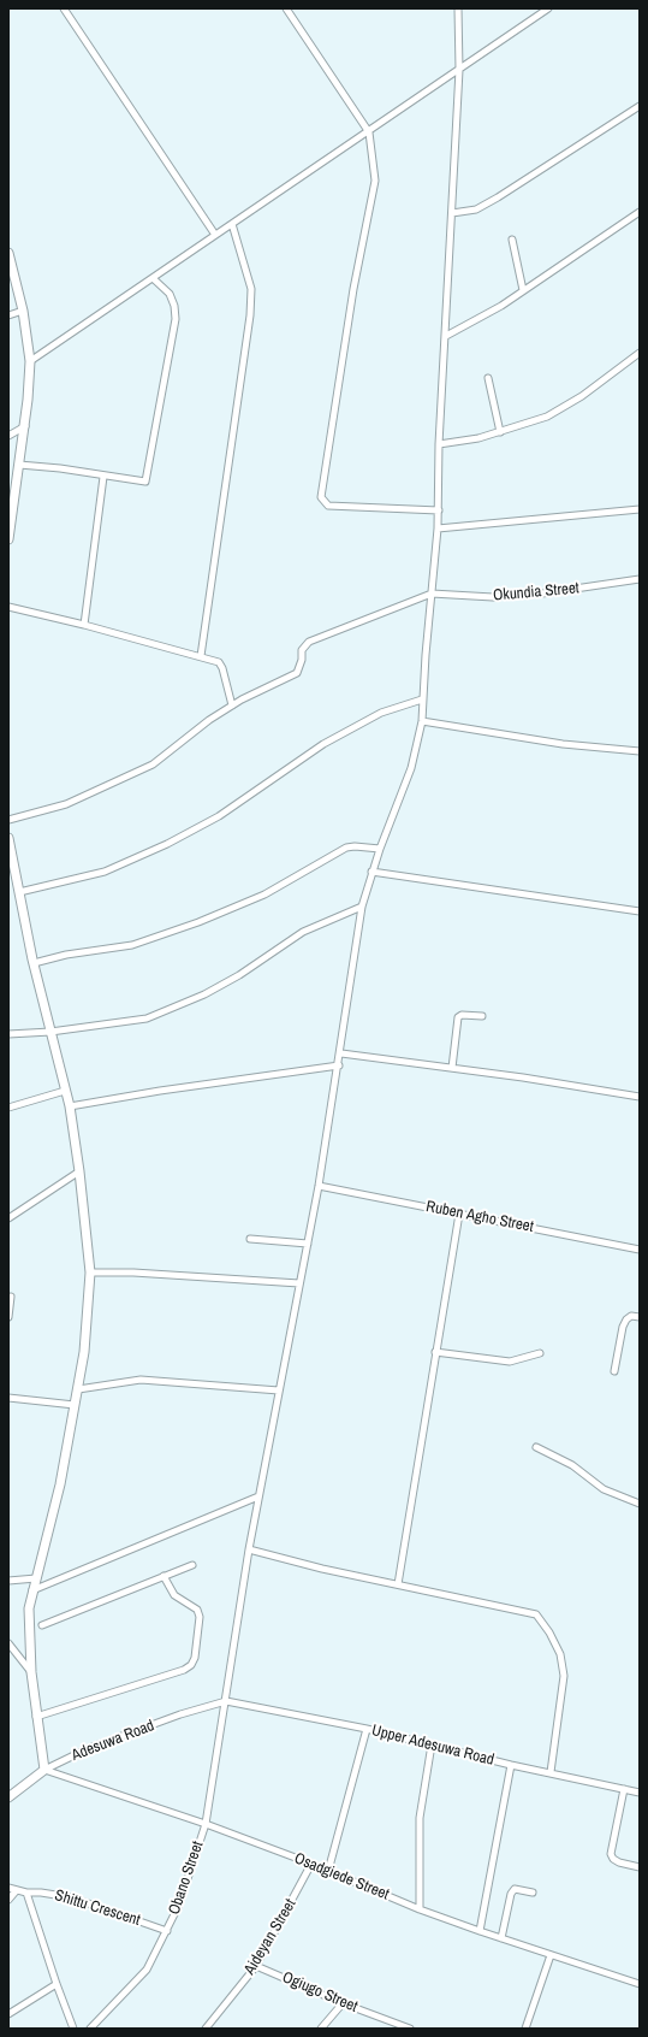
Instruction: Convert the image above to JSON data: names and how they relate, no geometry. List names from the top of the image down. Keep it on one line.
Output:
{"streets":{"street":["Okundia Street","Ruben Agho Street","Adesuwa Road","Upper Adesuwa Road","Osadgiede Street","Obano Street","Shittu Crescent","Aideyan Street","Ogiugo Street"]},"crossings":[["Okundia Street","Obano Street"],["Ruben Agho Street","Obano Street"],["Adesuwa Road","Upper Adesuwa Road"],["Adesuwa Road","Osadgiede Street"],["Adesuwa Road","Obano Street"],["Upper Adesuwa Road","Obano Street"],["Osadgiede Street","Obano Street"],["Osadgiede Street","Aideyan Street"],["Obano Street","Shittu Crescent"],["Aideyan Street","Ogiugo Street"]]}
